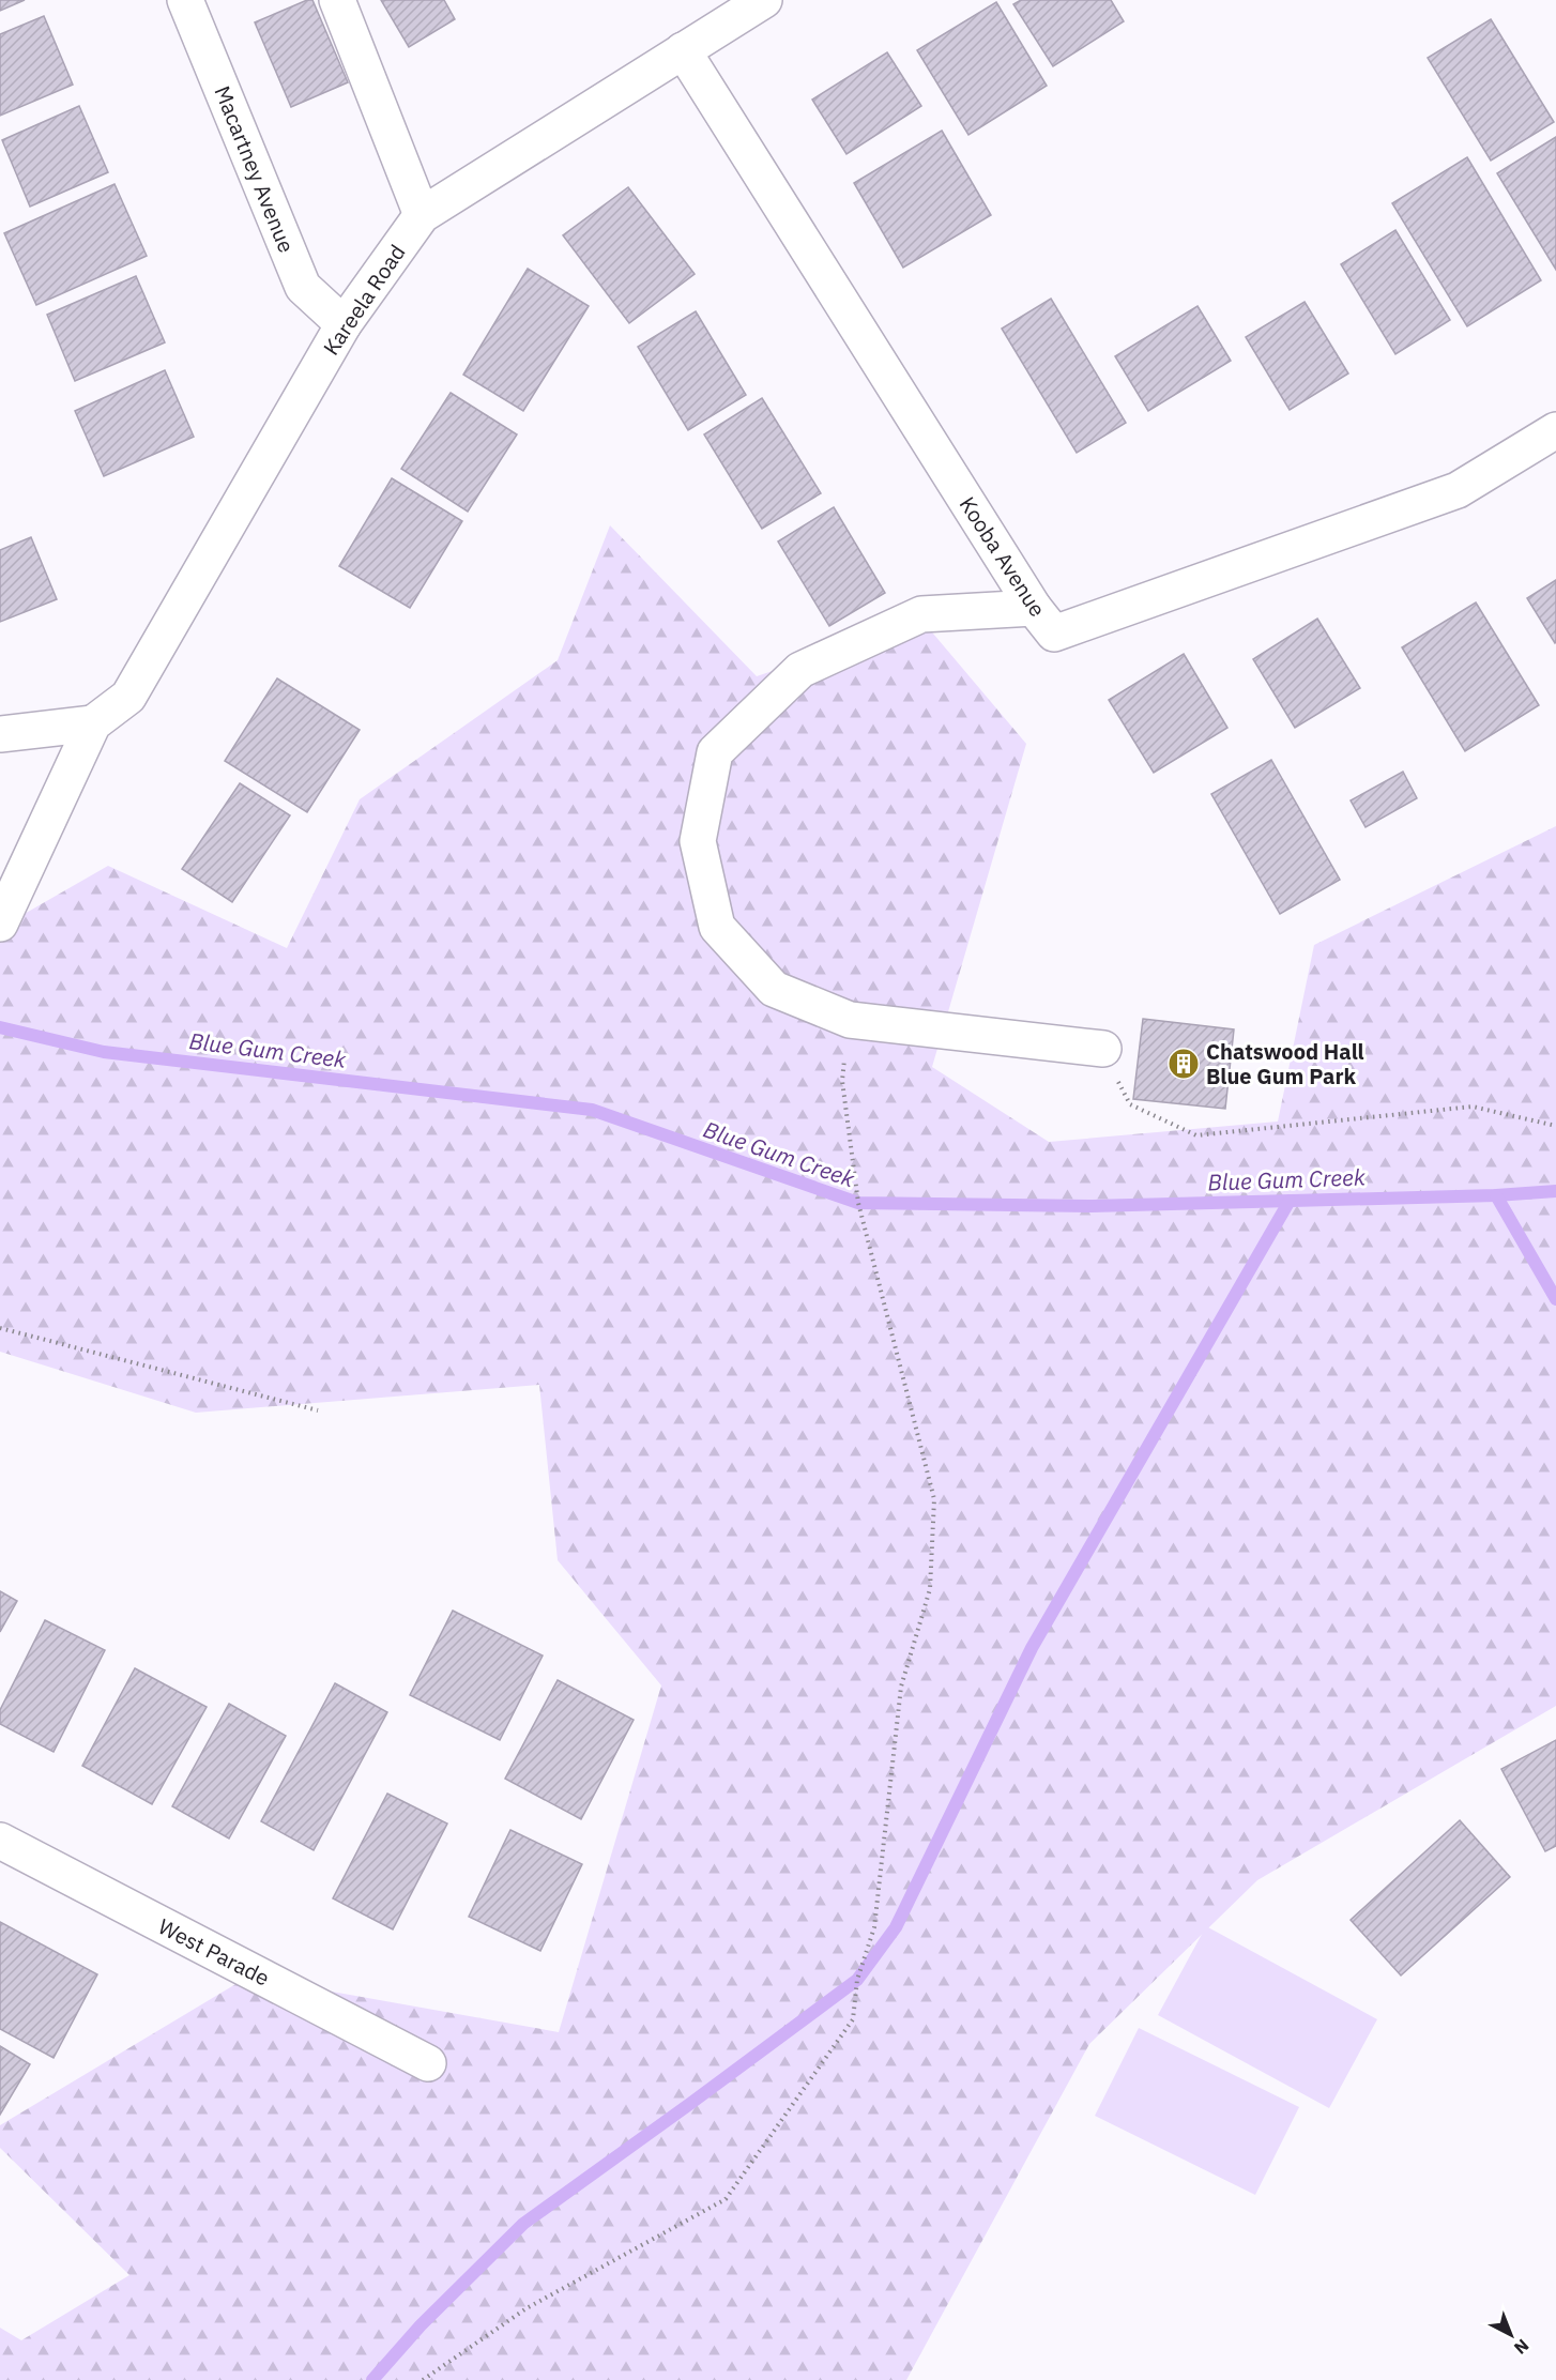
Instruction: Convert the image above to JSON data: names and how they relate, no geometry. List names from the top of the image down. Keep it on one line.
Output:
{"streets":{"street":["Macartney Avenue","Kareela Road","Kooba Avenue","West Parade"]},"crossings":[["Macartney Avenue","Kareela Road"],["Kareela Road","Kooba Avenue"]],"water":["Blue Gum Creek"],"places":{"building":["Chatswood Hall Blue Gum Park"]},"north":"bottom right"}
